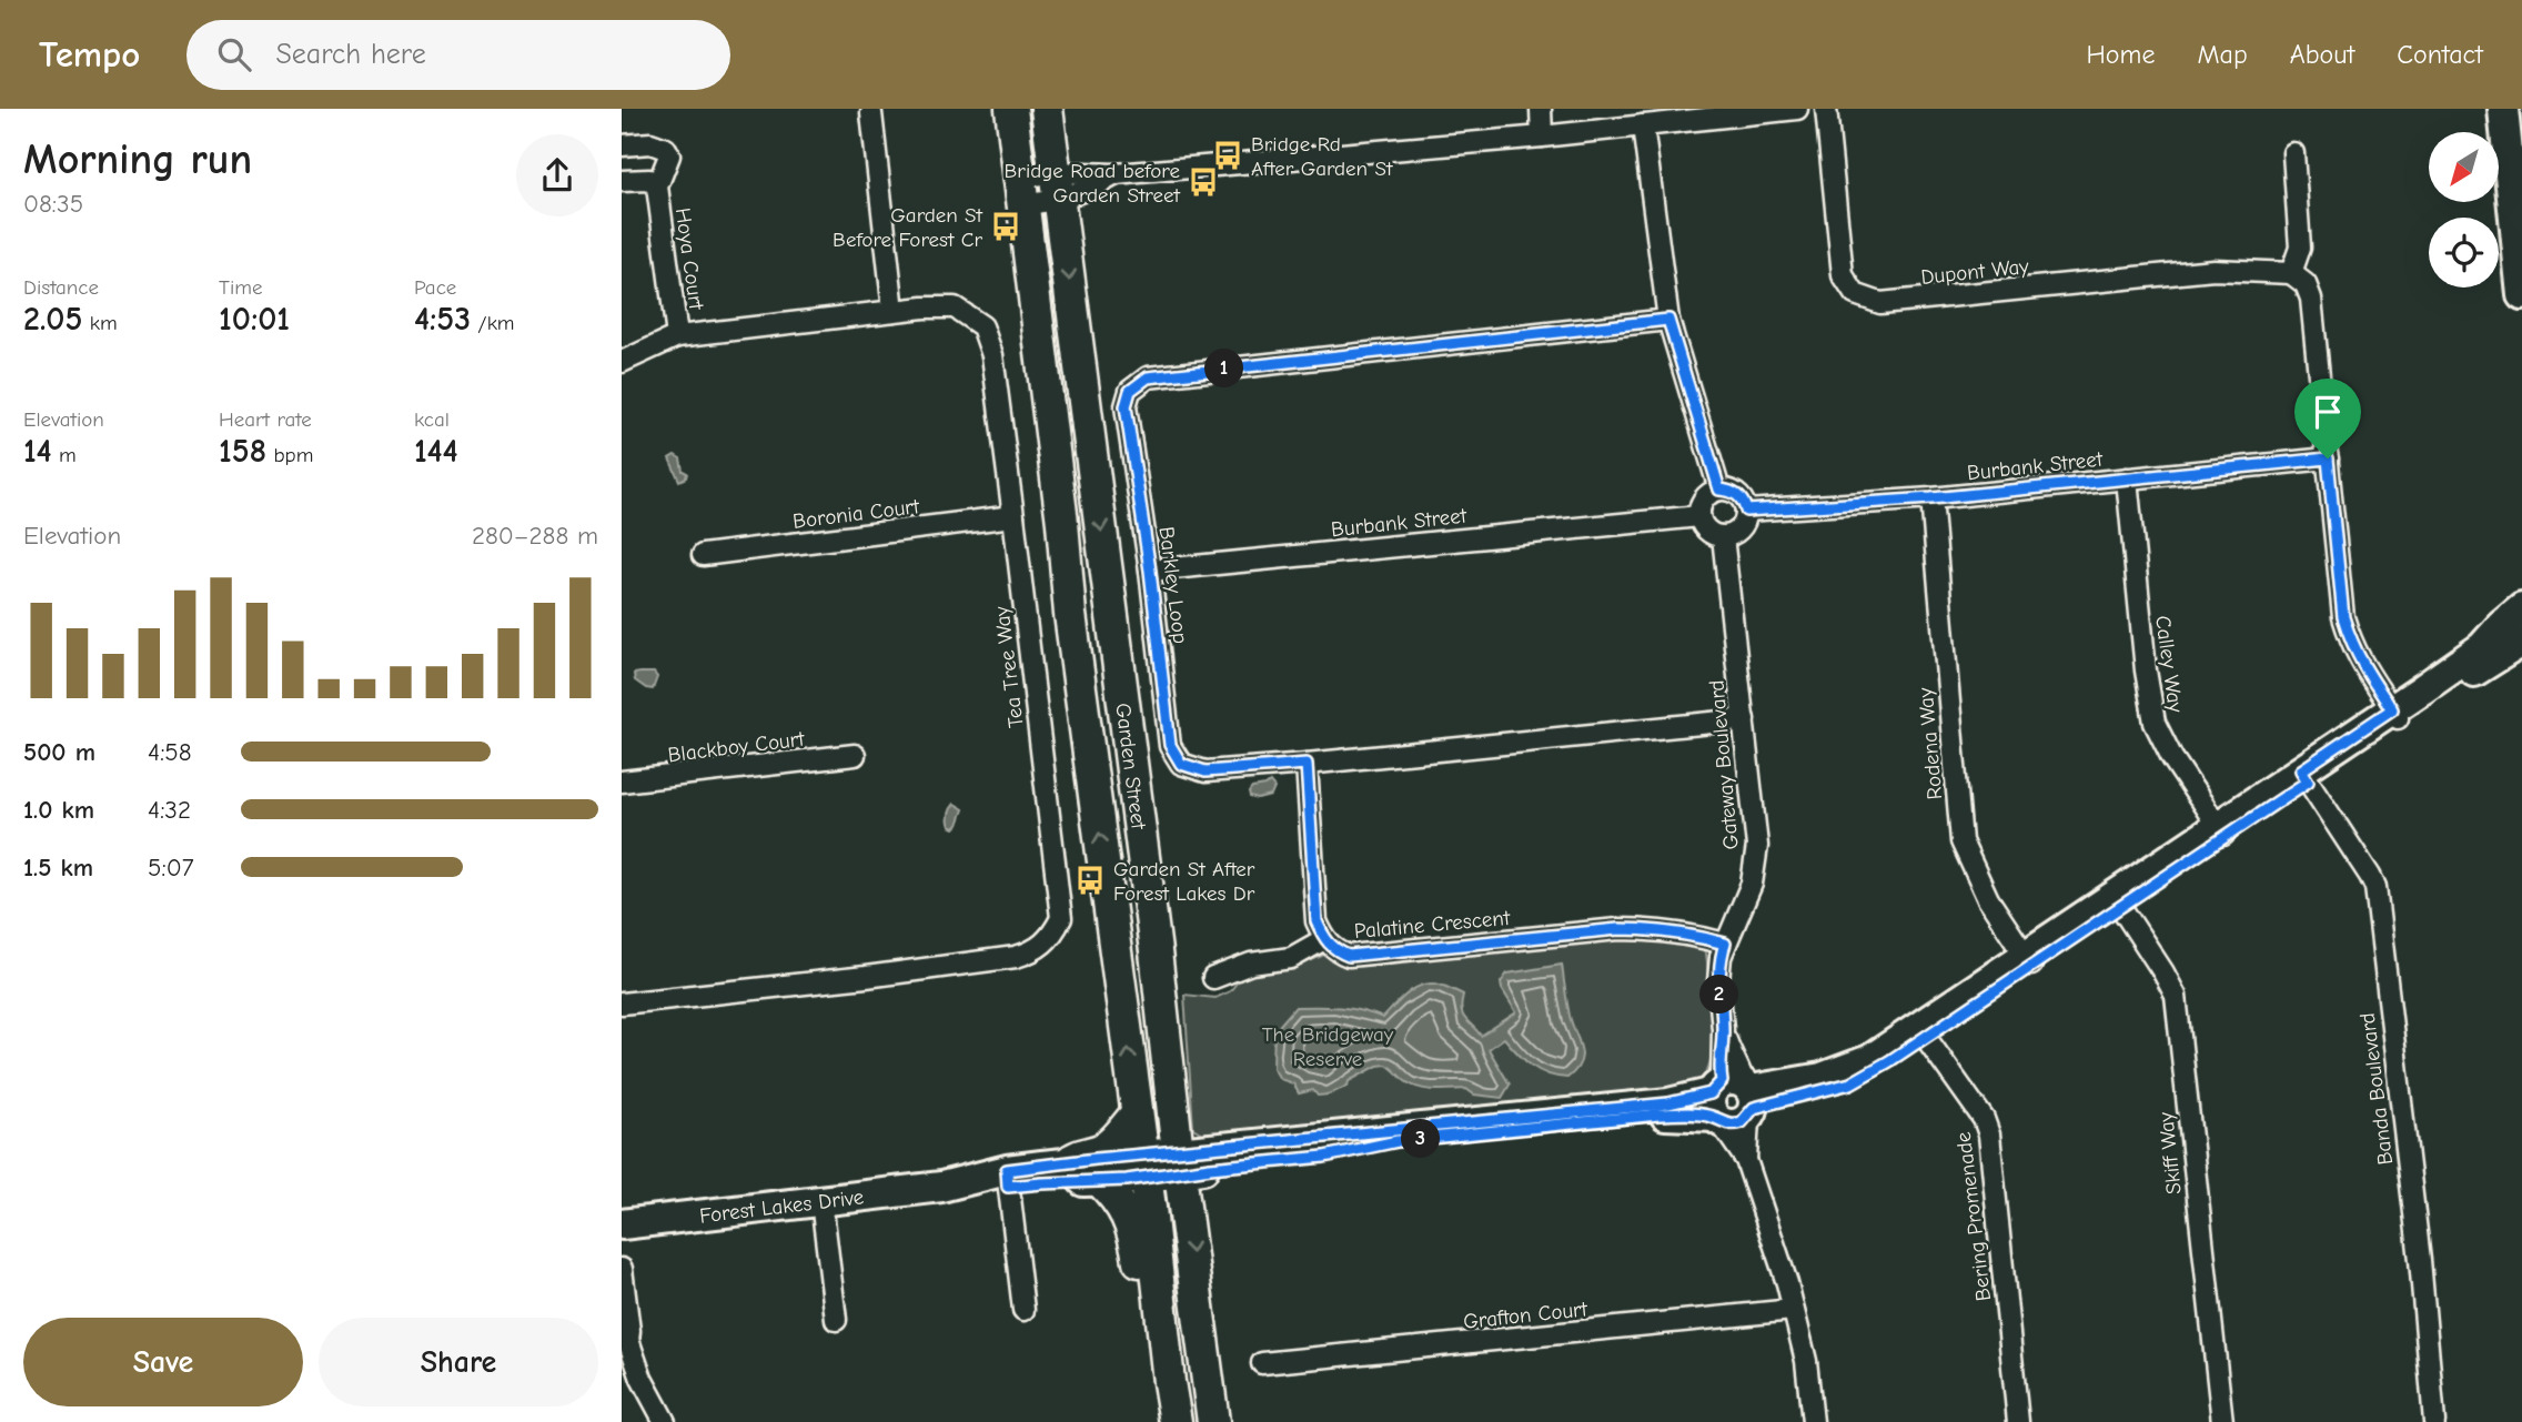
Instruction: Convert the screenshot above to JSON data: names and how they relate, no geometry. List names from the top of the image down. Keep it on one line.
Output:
{"streets":{"main road":["Garden Street"],"street":["Hoya Court","Dupont Way","Burbank Street","Boronia Court","Barkley Loop","Calley Way","Tea Tree Way","Rodena Way","Blackboy Court","Gateway Boulevard","Palatine Crescent","Banda Boulevard","Skiff Way","Forest Lakes Drive","Bering Promenade","Grafton Court"]},"crossings":[["Hoya Court","Tea Tree Way"],["Burbank Street","Barkley Loop"],["Burbank Street","Calley Way"],["Burbank Street","Rodena Way"],["Burbank Street","Gateway Boulevard"],["Boronia Court","Tea Tree Way"],["Barkley Loop","Gateway Boulevard"],["Barkley Loop","Palatine Crescent"],["Garden Street","Forest Lakes Drive"],["Gateway Boulevard","Palatine Crescent"],["Gateway Boulevard","Grafton Court"]],"parks":["The Bridgeway Reserve"],"places":{"bus stop":["Bridge Rd After Garden St","Bridge Road before Garden Street","Garden St Before Forest Cr","Garden St After Forest Lakes Dr"]},"north":"bottom left","page":{"header":"Tempo","search":"Search here","nav":["Home","Map","About","Contact"],"heading":["Morning run","08:35"],"stats":[["Distance","2.05 km"],["Time","10:01"],["Pace","4:53 /km"],["Elevation","14 m"],["Heart rate","158 bpm"],["kcal","144"]],"pins":["1","2","3"],"chart":["Elevation","280–288 m"],"list":[{"name":"500 m","note":"4:58"},{"name":"1.0 km","note":"4:32"},{"name":"1.5 km","note":"5:07"}],"buttons":["Save","Share"]}}
